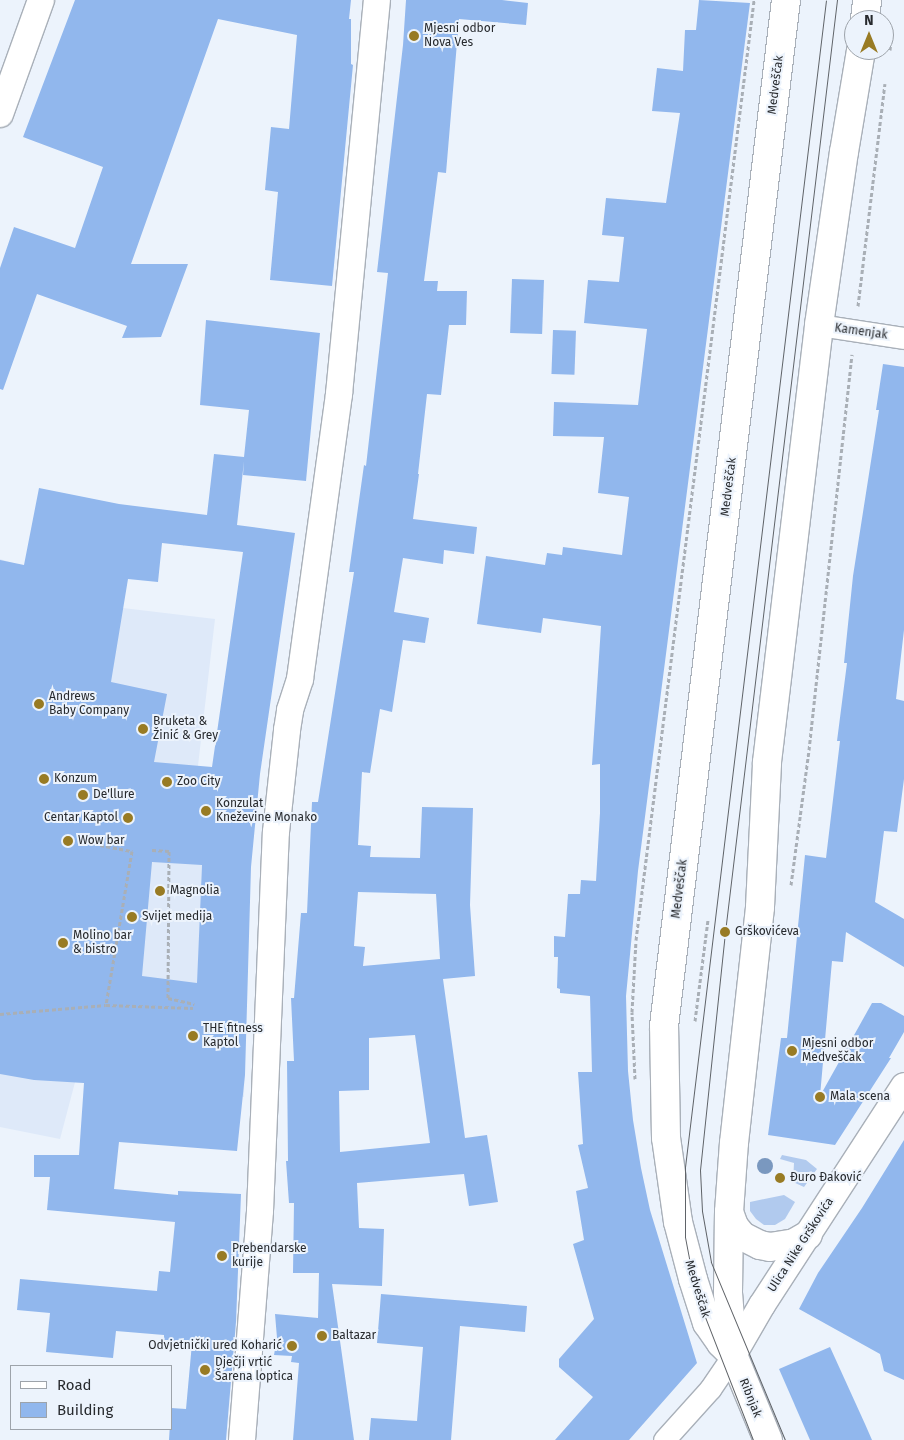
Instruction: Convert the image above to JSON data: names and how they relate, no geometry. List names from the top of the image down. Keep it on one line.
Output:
{"streets":{"main road":["Medveščak","Ribnjak"],"street":["Kamenjak","Ulica Nike Grškovića"]},"crossings":[["Medveščak","Kamenjak"],["Medveščak","Ulica Nike Grškovića"],["Medveščak","Ribnjak"],["Ulica Nike Grškovića","Ribnjak"]],"places":["Mjesni odbor Nova Ves","Andrews Baby Company","Bruketa & Žinić & Grey","Konzum","Zoo City","De'llure","Konzulat Kneževine Monako","Centar Kaptol","Wow bar","Magnolia","Svijet medija","Grškovićeva","Molino bar & bistro","THE fitness Kaptol","Mjesni odbor Medveščak","Mala scena","Đuro Đaković","Prebendarske kurije","Baltazar","Odvjetnički ured Koharić","Dječji vrtić Šarena loptica"],"legend":["Road","Building"],"north":"top"}
